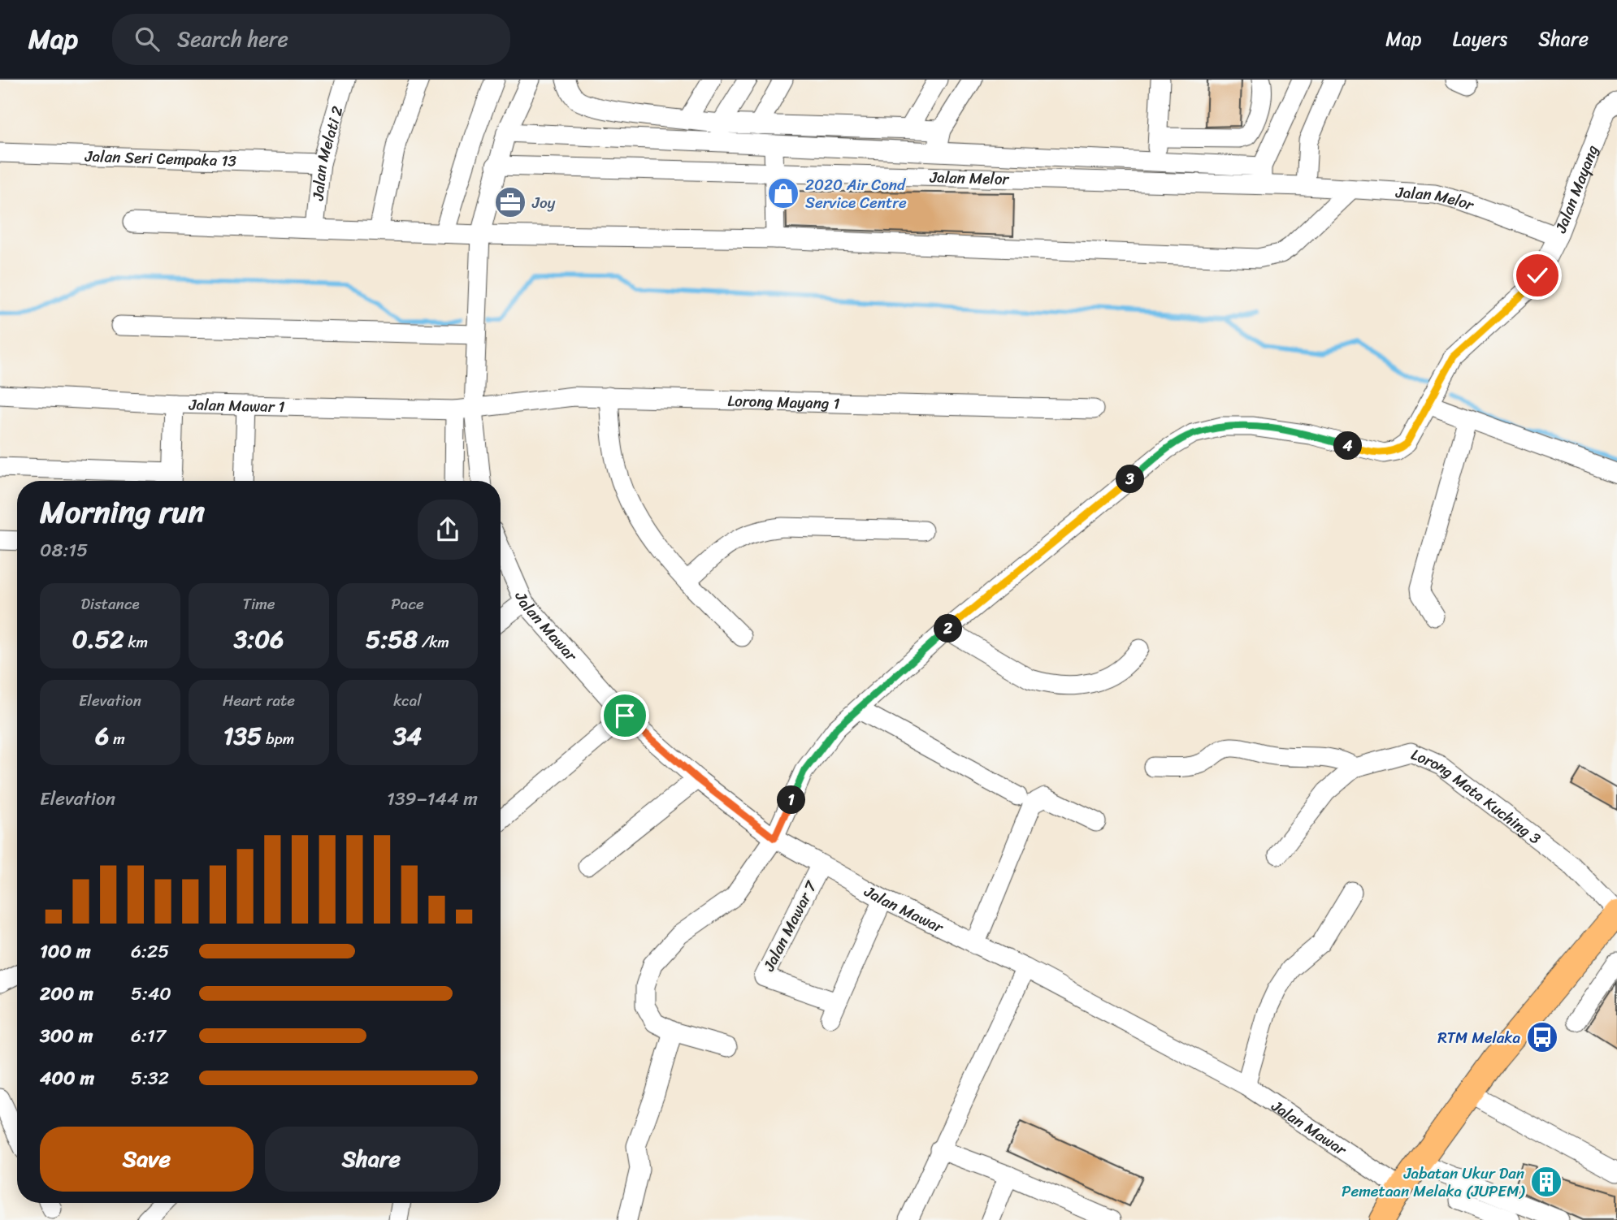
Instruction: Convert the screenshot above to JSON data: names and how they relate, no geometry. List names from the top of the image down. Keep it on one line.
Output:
{"streets":{"street":["Jalan Melati 2","Jalan Seri Cempaka 13","Jalan Melor","Jalan Mayang","Lorong Mayang 1","Jalan Mawar 1","Jalan Mawar","Lorong Mata Kuching 3","Jalan Mawar 7"]},"crossings":[["Jalan Melati 2","Jalan Seri Cempaka 13"],["Jalan Melor","Jalan Mayang"],["Jalan Mayang","Jalan Mawar"],["Lorong Mayang 1","Jalan Mawar 1"],["Jalan Mawar","Jalan Mawar 7"]],"places":{"shop":["2020 Air Cond Service Centre"],"office":["Joy"],"bus stop":["RTM Melaka"],"building":["Jabatan Ukur Dan Pemetaan Melaka (JUPEM)"]},"page":{"header":"Map","search":"Search here","nav":["Map","Layers","Share"],"pins":["4","3","2","1"],"heading":["Morning run","08:15"],"stats":[["Distance","0.52 km"],["Time","3:06"],["Pace","5:58 /km"],["Elevation","6 m"],["Heart rate","135 bpm"],["kcal","34"]],"chart":["Elevation","139–144 m"],"list":[{"name":"100 m","note":"6:25"},{"name":"200 m","note":"5:40"},{"name":"300 m","note":"6:17"},{"name":"400 m","note":"5:32"}],"buttons":["Save","Share"]}}
